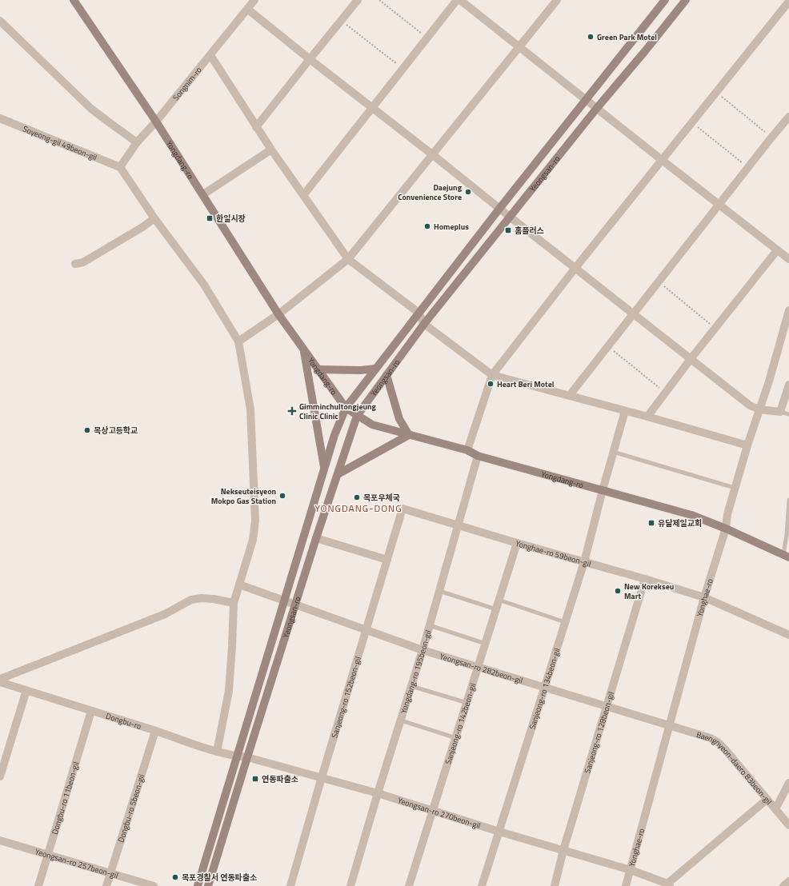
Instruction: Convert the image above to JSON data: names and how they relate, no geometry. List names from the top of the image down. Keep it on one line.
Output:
{"streets":{"street":["Songnim-ro","Soyeong-gil 49beon-gil","Yongdang-ro","Yeongsan-ro","Yonghae-ro 59beon-gil","Yonghae-ro","Yeongsan-ro 282beon-gil","Yongdang-ro 195beon-gil","Sanjeong-ro 134beon-gil","Sanjeong-ro 152beon-gil","Dongbu-ro","Sanjeong-ro 142beon-gil","Sanjeong-ro 128beon-gil","Baengnyeon-daero 83beon-gil","Dongbu-ro 11beon-gil","Dongbu-ro 5beon-gil","Yeongsan-ro 270beon-gil","Yeongsan-ro 257beon-gil"]},"crossings":[["Songnim-ro","Soyeong-gil 49beon-gil"],["Songnim-ro","Yongdang-ro"],["Yongdang-ro","Yeongsan-ro"],["Yongdang-ro","Yonghae-ro"],["Yongdang-ro","Yongdang-ro 195beon-gil"],["Yongdang-ro","Sanjeong-ro 134beon-gil"],["Yeongsan-ro","Yeongsan-ro 282beon-gil"],["Yeongsan-ro","Dongbu-ro"],["Yeongsan-ro","Yeongsan-ro 270beon-gil"],["Yonghae-ro 59beon-gil","Yonghae-ro"],["Yonghae-ro 59beon-gil","Yongdang-ro 195beon-gil"],["Yonghae-ro 59beon-gil","Sanjeong-ro 134beon-gil"],["Yonghae-ro 59beon-gil","Sanjeong-ro 152beon-gil"],["Yonghae-ro 59beon-gil","Sanjeong-ro 142beon-gil"],["Yonghae-ro 59beon-gil","Sanjeong-ro 128beon-gil"],["Yonghae-ro","Yeongsan-ro 282beon-gil"],["Yonghae-ro","Baengnyeon-daero 83beon-gil"],["Yonghae-ro","Yeongsan-ro 270beon-gil"],["Yeongsan-ro 282beon-gil","Yongdang-ro 195beon-gil"],["Yeongsan-ro 282beon-gil","Sanjeong-ro 134beon-gil"],["Yeongsan-ro 282beon-gil","Sanjeong-ro 152beon-gil"],["Yeongsan-ro 282beon-gil","Sanjeong-ro 142beon-gil"],["Yeongsan-ro 282beon-gil","Sanjeong-ro 128beon-gil"],["Yeongsan-ro 282beon-gil","Baengnyeon-daero 83beon-gil"],["Yongdang-ro 195beon-gil","Yeongsan-ro 270beon-gil"],["Sanjeong-ro 134beon-gil","Yeongsan-ro 270beon-gil"],["Sanjeong-ro 152beon-gil","Yeongsan-ro 270beon-gil"],["Dongbu-ro","Dongbu-ro 11beon-gil"],["Dongbu-ro","Dongbu-ro 5beon-gil"],["Dongbu-ro","Yeongsan-ro 270beon-gil"],["Sanjeong-ro 142beon-gil","Yeongsan-ro 270beon-gil"],["Sanjeong-ro 128beon-gil","Yeongsan-ro 270beon-gil"],["Dongbu-ro 11beon-gil","Yeongsan-ro 257beon-gil"],["Dongbu-ro 5beon-gil","Yeongsan-ro 257beon-gil"]],"districts":["YONGDANG-DONG"],"places":{"other":["Green Park Motel","Daejung Convenience Store","Homeplus","Heart Beri Motel","목상고등학교","Nekseuteisyeon Mokpo Gas Station","목포우체국","New Korekseu Mart","목포경찰서 연동파출소"],"transit":["한일시장","홈플러스","유달제일교회","연동파출소"],"health":["Gimminchultongjeung Clinic Clinic"]}}
